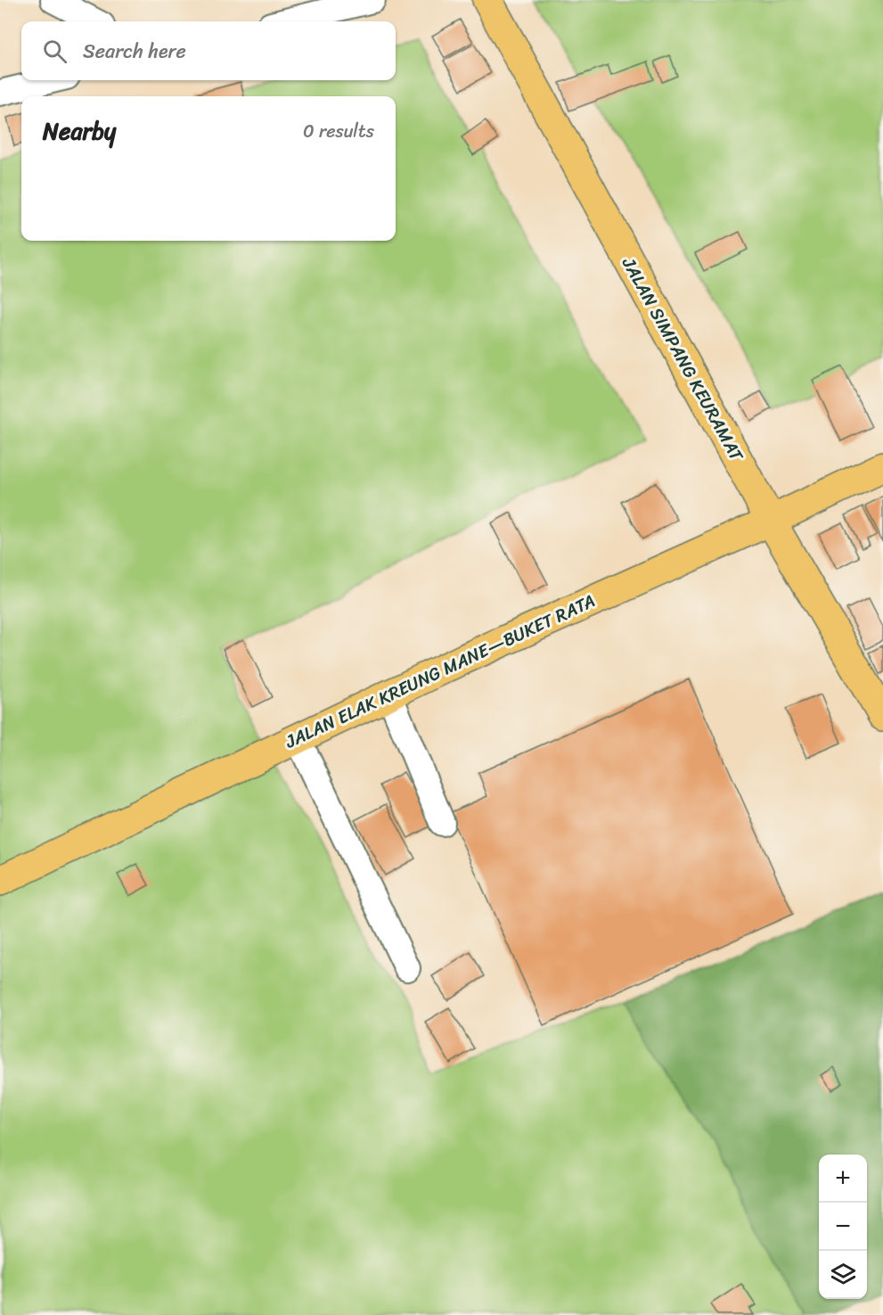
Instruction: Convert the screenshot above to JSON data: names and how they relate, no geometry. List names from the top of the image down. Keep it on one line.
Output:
{"streets":{"main road":["JALAN SIMPANG KEURAMAT","JALAN ELAK KREUNG MANE—BUKET RATA"]},"crossings":[["JALAN SIMPANG KEURAMAT","JALAN ELAK KREUNG MANE—BUKET RATA"]],"page":{"search":"Search here","heading":["Nearby","0 results"],"map_buttons":["+","−"]}}
